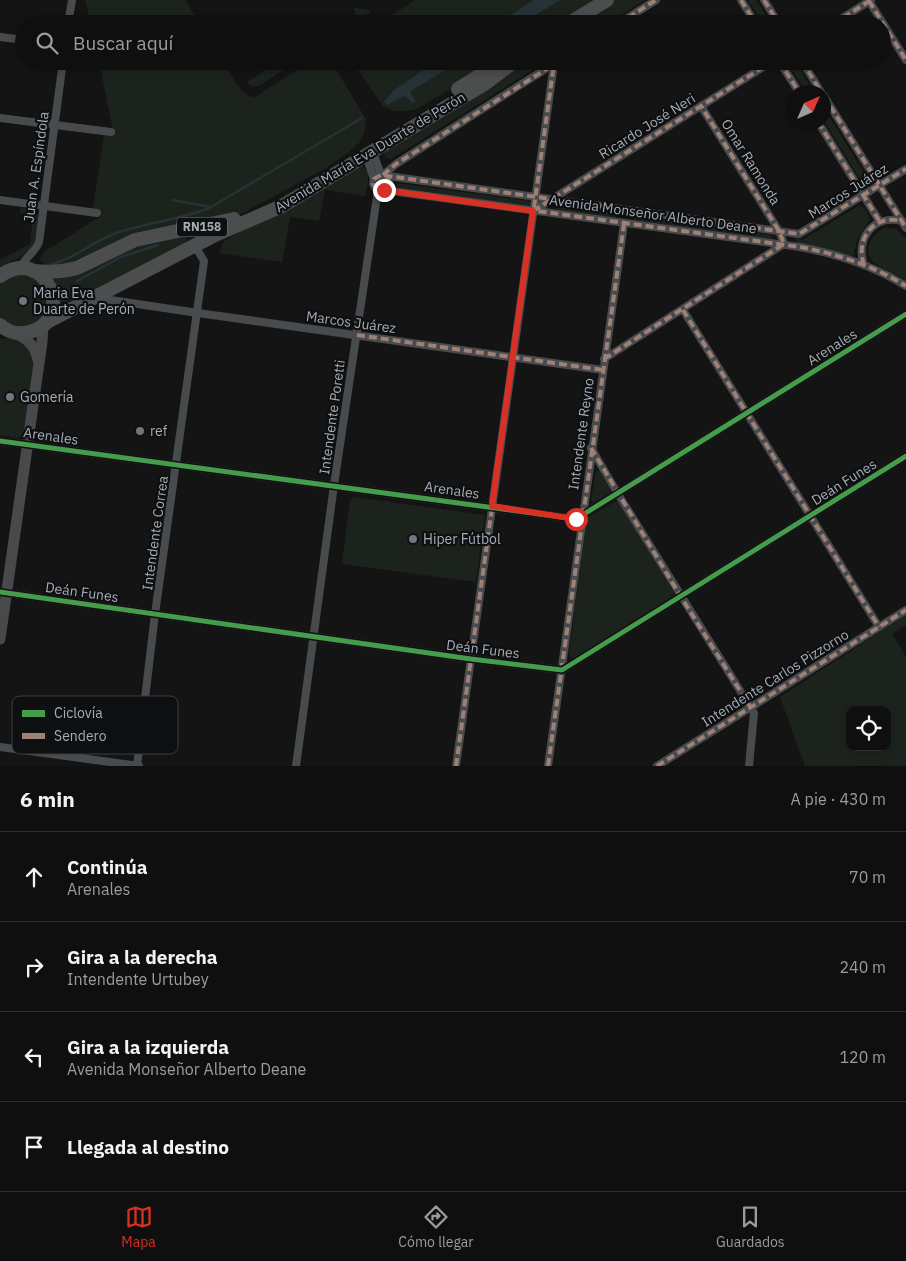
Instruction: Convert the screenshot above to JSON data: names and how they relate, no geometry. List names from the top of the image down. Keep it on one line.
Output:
{"streets":{"highway":["Avenida María Eva Duarte de Perón","RN158"],"street":["Ricardo José Neri","Omar Ramonda","Juan A. Espíndola","Marcos Juárez","Avenida Monseñor Alberto Deane","Arenales","Intendente Poretti","Intendente Reyno","Deán Funes","Intendente Correa","Intendente Carlos Pizzorno"]},"crossings":[["Ricardo José Neri","Omar Ramonda"],["Ricardo José Neri","Avenida Monseñor Alberto Deane"],["Avenida María Eva Duarte de Perón","Marcos Juárez"],["Avenida María Eva Duarte de Perón","RN158"],["Avenida María Eva Duarte de Perón","Intendente Correa"],["Omar Ramonda","Avenida Monseñor Alberto Deane"],["Juan A. Espíndola","RN158"],["Marcos Juárez","Avenida Monseñor Alberto Deane"],["Marcos Juárez","Intendente Poretti"],["Marcos Juárez","Intendente Reyno"],["Marcos Juárez","Intendente Correa"],["Avenida Monseñor Alberto Deane","Intendente Poretti"],["Avenida Monseñor Alberto Deane","Intendente Reyno"],["Arenales","Intendente Poretti"],["Arenales","Intendente Reyno"],["Arenales","Intendente Correa"],["Intendente Poretti","Deán Funes"],["Intendente Reyno","Deán Funes"],["Deán Funes","Intendente Correa"]],"places":["Maria Eva Duarte de Perón","Gomería","ref","Hiper Fútbol"],"legend":["Ciclovía","Sendero"],"north":"top right","page":{"search":"Buscar aquí","heading":["6 min","A pie · 430 m"],"list":[["Continúa","Arenales","70 m"],["Gira a la derecha","Intendente Urtubey","240 m"],["Gira a la izquierda","Avenida Monseñor Alberto Deane","120 m"],"Llegada al destino"],"nav":["Mapa","Cómo llegar","Guardados"]}}
